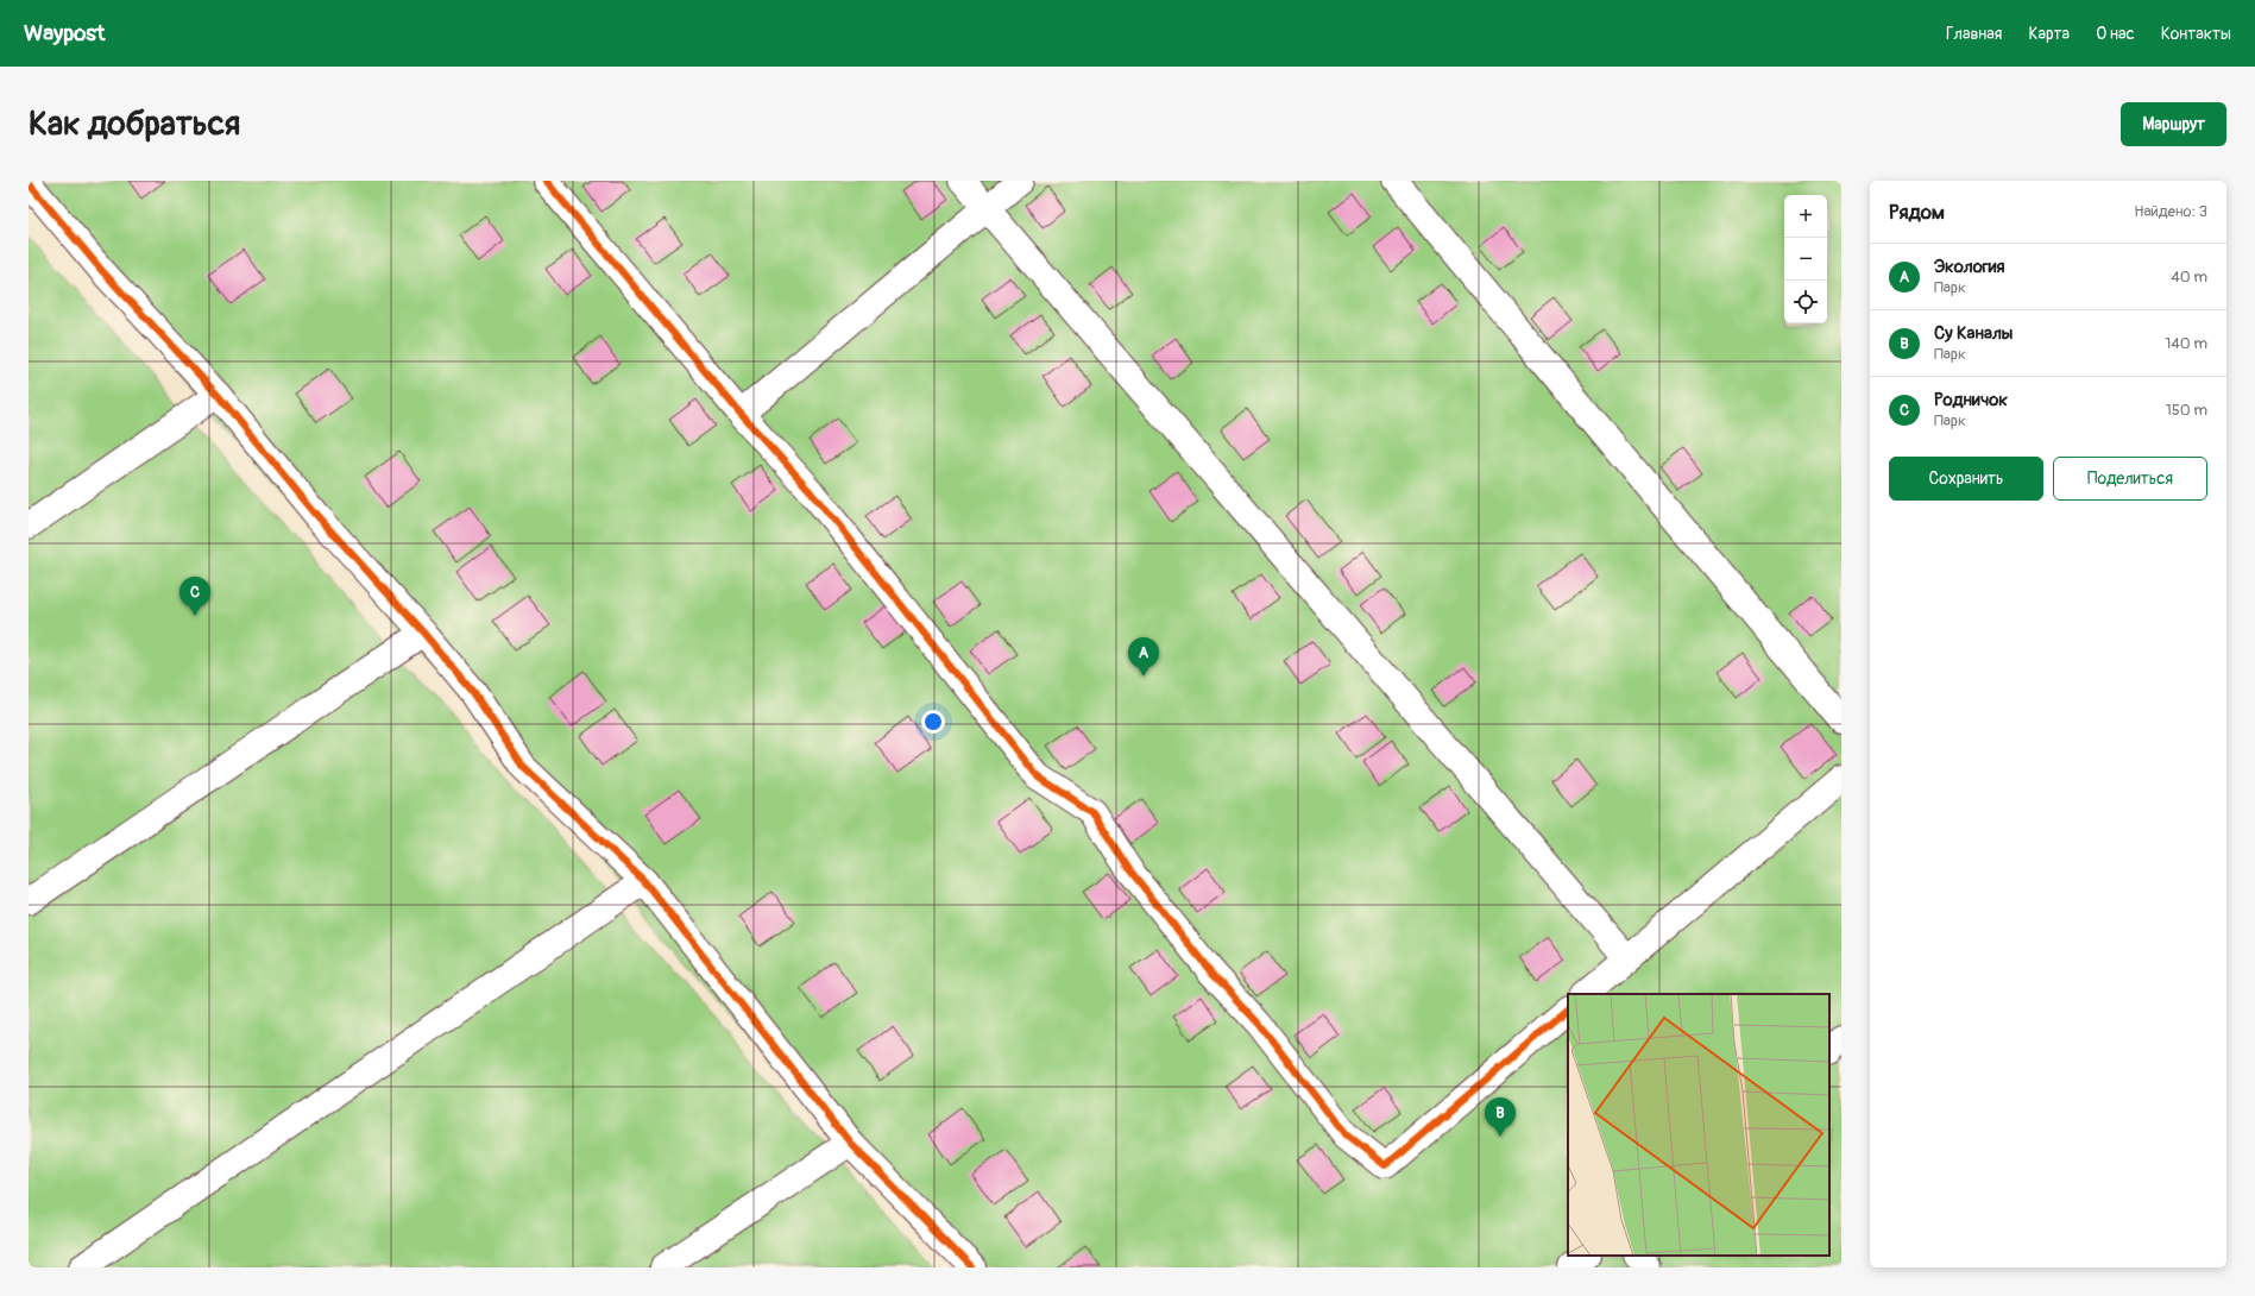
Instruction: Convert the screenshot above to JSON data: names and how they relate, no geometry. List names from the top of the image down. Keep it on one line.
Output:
{"page":{"header":"Waypost","nav":["Главная","Карта","О нас","Контакты"],"buttons":["Маршрут",["Сохранить","Поделиться"]],"title":"Как добраться","heading":["Рядом","Найдено: 3"],"map_buttons":["+","−"],"list":[{"mark":"A","name":"Экология","note":"Парк","value":"40 m"},{"mark":"B","name":"Су Каналы","note":"Парк","value":"140 m"},{"mark":"C","name":"Родничок","note":"Парк","value":"150 m"}],"pins":["C","A","B"]}}
